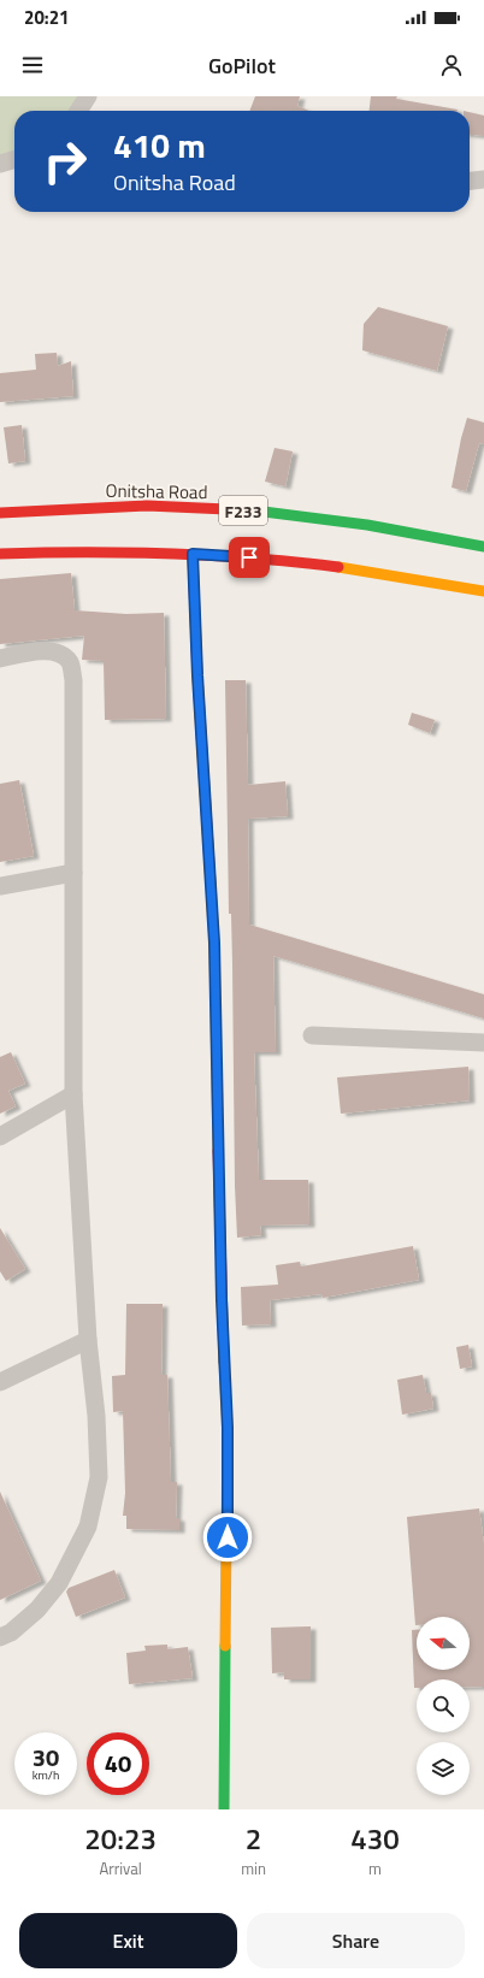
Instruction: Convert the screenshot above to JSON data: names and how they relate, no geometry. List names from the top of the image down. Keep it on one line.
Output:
{"streets":{"street":["Onitsha Road","F233"]},"north":"left","page":{"status":"20:21","header":"GoPilot","turn":["410 m","Onitsha Road"],"speed":"30 km/h","limit":"40","eta":["20:23","Arrival","2","min","430","m"],"buttons":["Exit","Share"]}}
